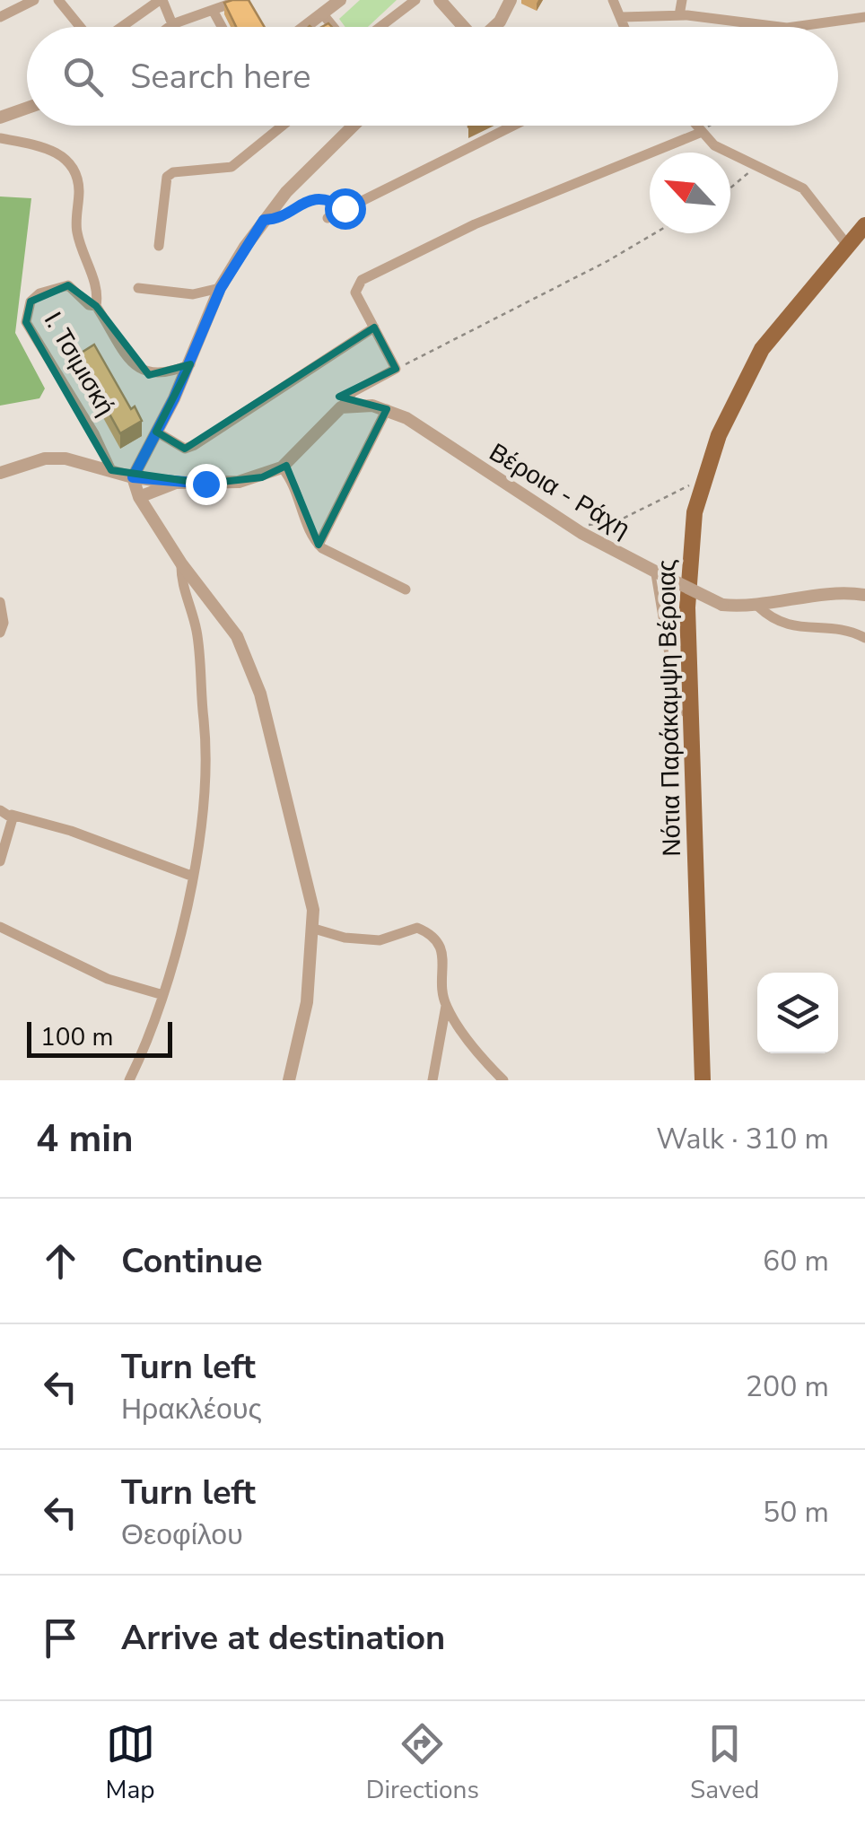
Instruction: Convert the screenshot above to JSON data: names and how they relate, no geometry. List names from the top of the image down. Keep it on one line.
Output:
{"streets":{"main road":["Νότια Παράκαμψη Βέροιας"],"street":["Ι. Τσιμισκή","Βέροια - Ράχη"]},"scale_bar":"100 m","north":"top left","page":{"search":"Search here","scale":"100 m","heading":["4 min","Walk · 310 m"],"list":[["Continue","60 m"],["Turn left","Ηρακλέους","200 m"],["Turn left","Θεοφίλου","50 m"],"Arrive at destination"],"nav":["Map","Directions","Saved"]}}
